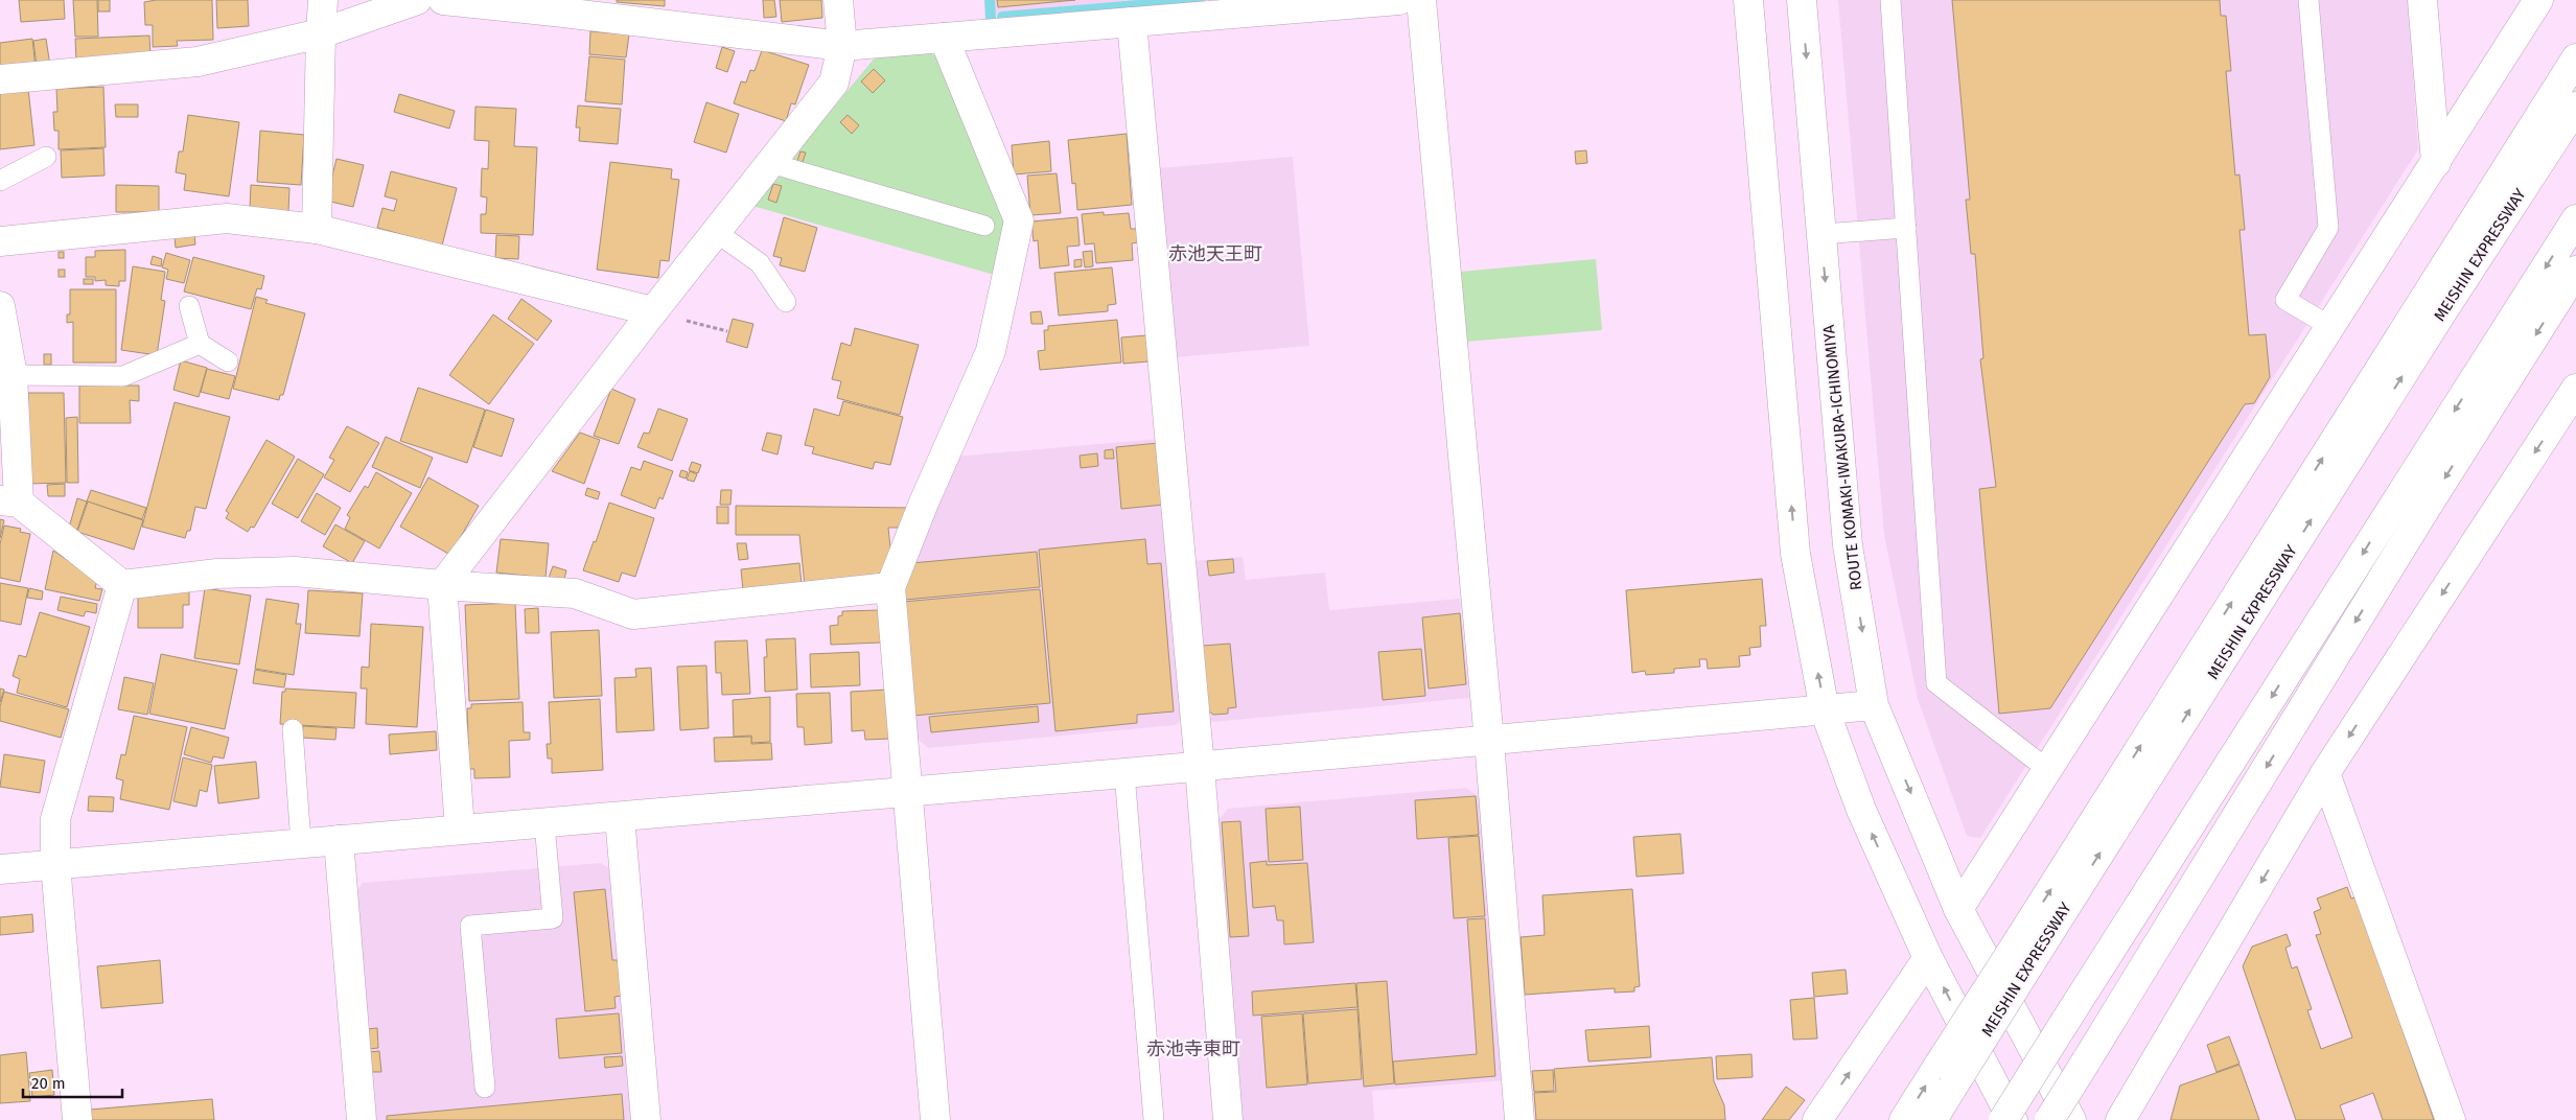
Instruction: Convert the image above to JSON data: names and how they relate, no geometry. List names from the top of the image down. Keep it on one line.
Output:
{"streets":{"main road":["MEISHIN EXPRESSWAY","ROUTE KOMAKI-IWAKURA-ICHINOMIYA"]},"districts":["赤池天王町","赤池寺東町"],"scale_bar":"20 m"}
